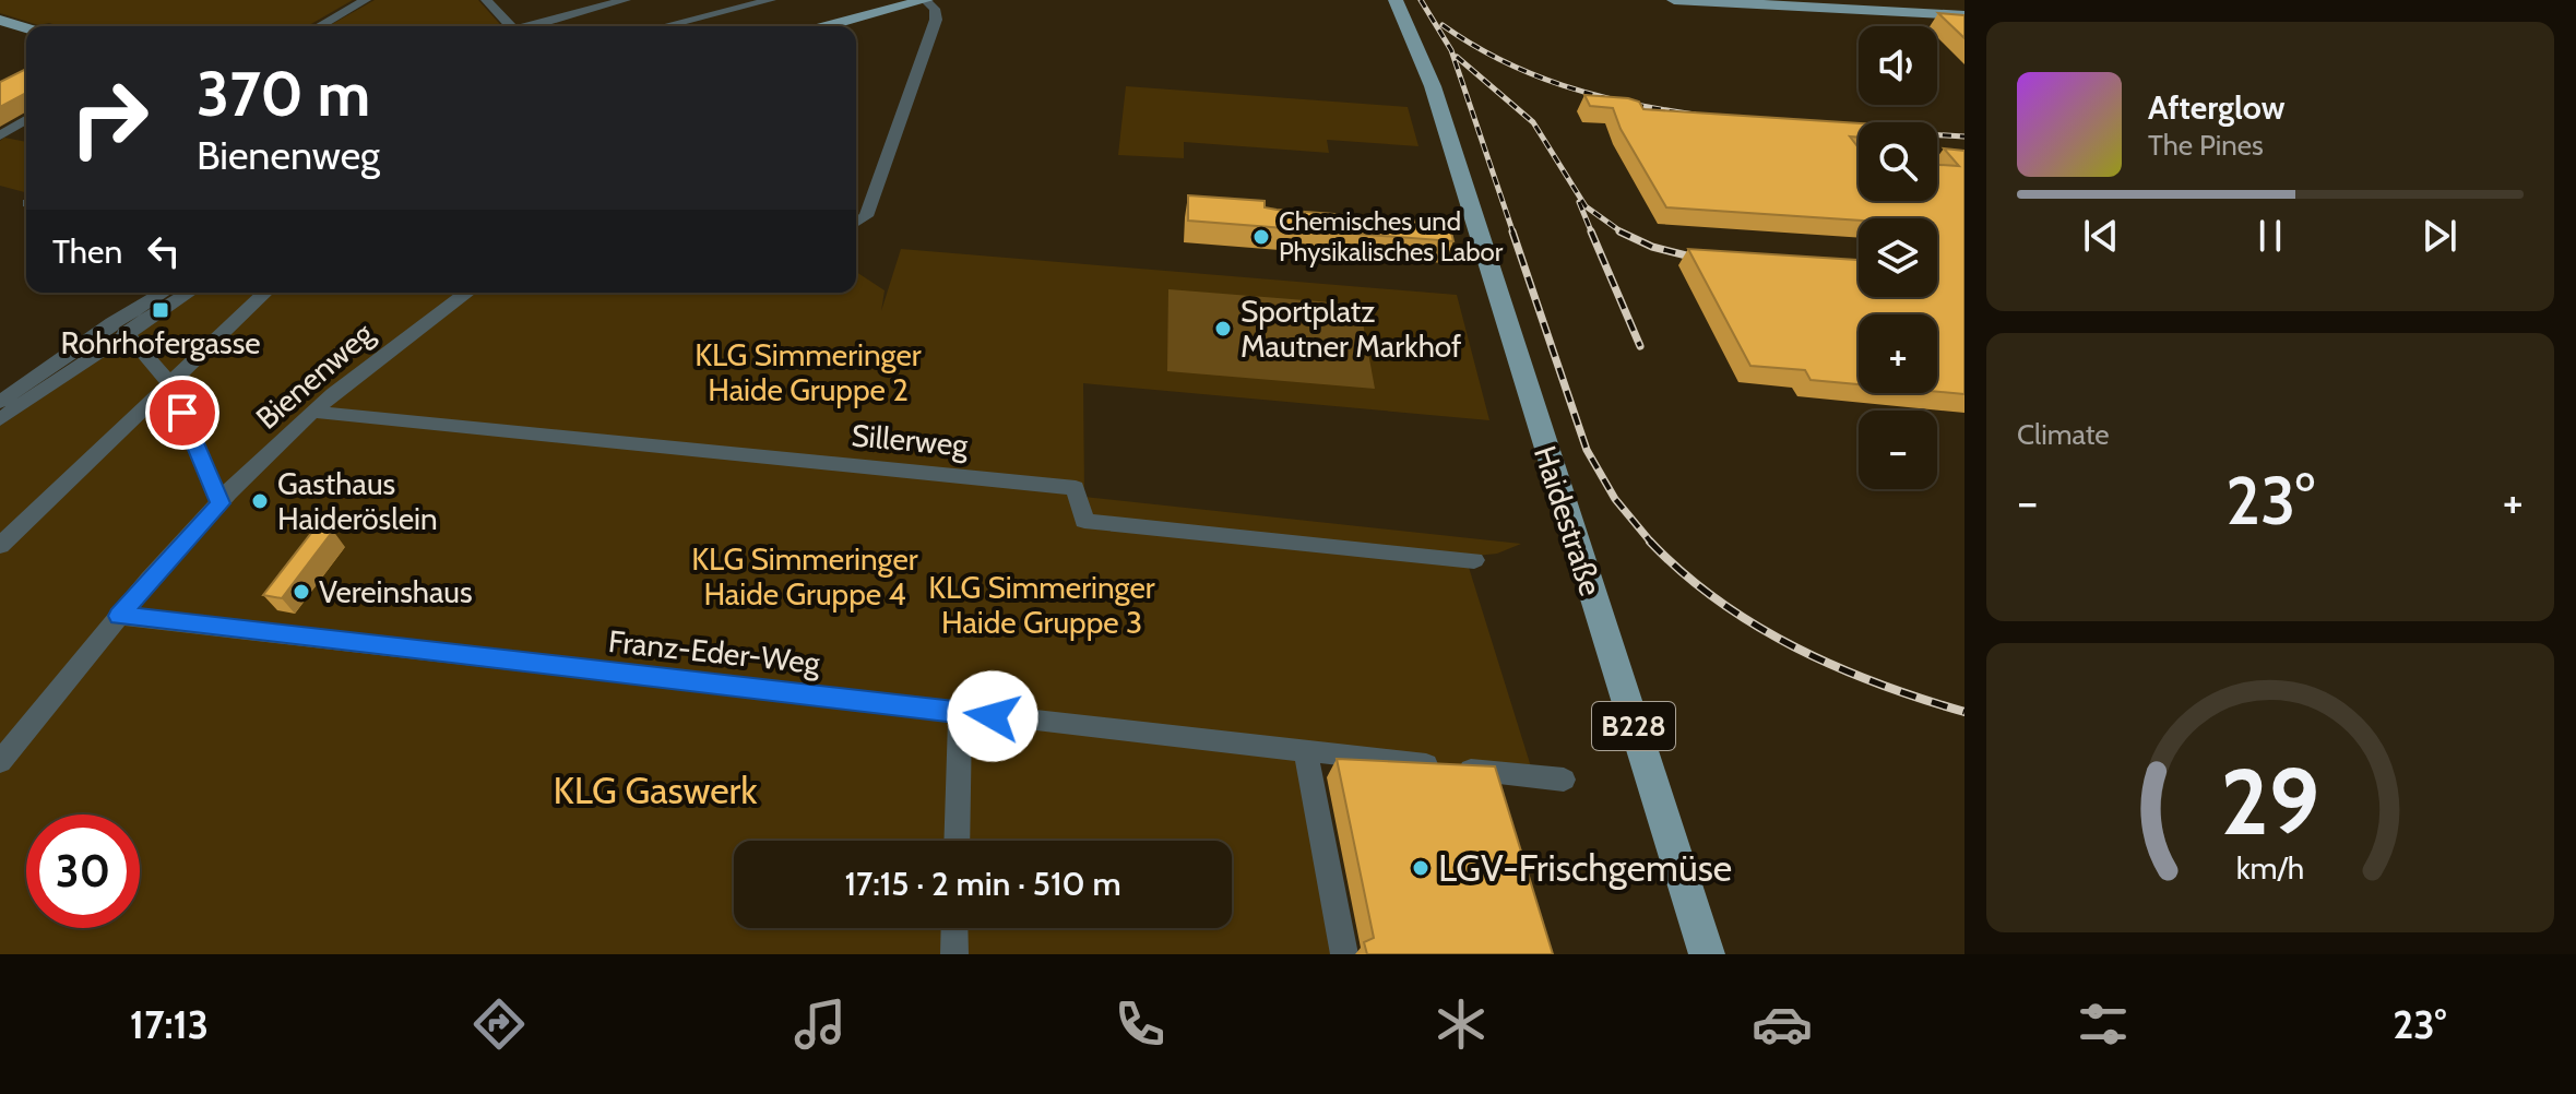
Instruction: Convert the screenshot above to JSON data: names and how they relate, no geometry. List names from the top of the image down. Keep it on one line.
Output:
{"streets":{"main road":["Haidestraße","B228"],"street":["Bienenweg","Sillerweg","Franz-Eder-Weg"]},"crossings":[["Bienenweg","Sillerweg"],["Bienenweg","Franz-Eder-Weg"]],"parks":["KLG Simmeringer Haide Gruppe 2","KLG Simmeringer Haide Gruppe 4","KLG Simmeringer Haide Gruppe 3","KLG Gaswerk"],"places":{"other":["Chemisches und Physikalisches Labor","Sportplatz Mautner Markhof","Gasthaus Haideröslein","Vereinshaus","LGV-Frischgemüse"],"transit":["Rohrhofergasse"]},"page":{"map_buttons":["+","−"],"turn":["370 m","Bienenweg"],"song":["Afterglow","The Pines"],"then":"Then","tile":"Climate","heat":["−","23°","+"],"limit":"30","trip":"17:15 · 2 min · 510 m","tabs":["17:13","23°"],"gauge":["29","km/h"]}}
